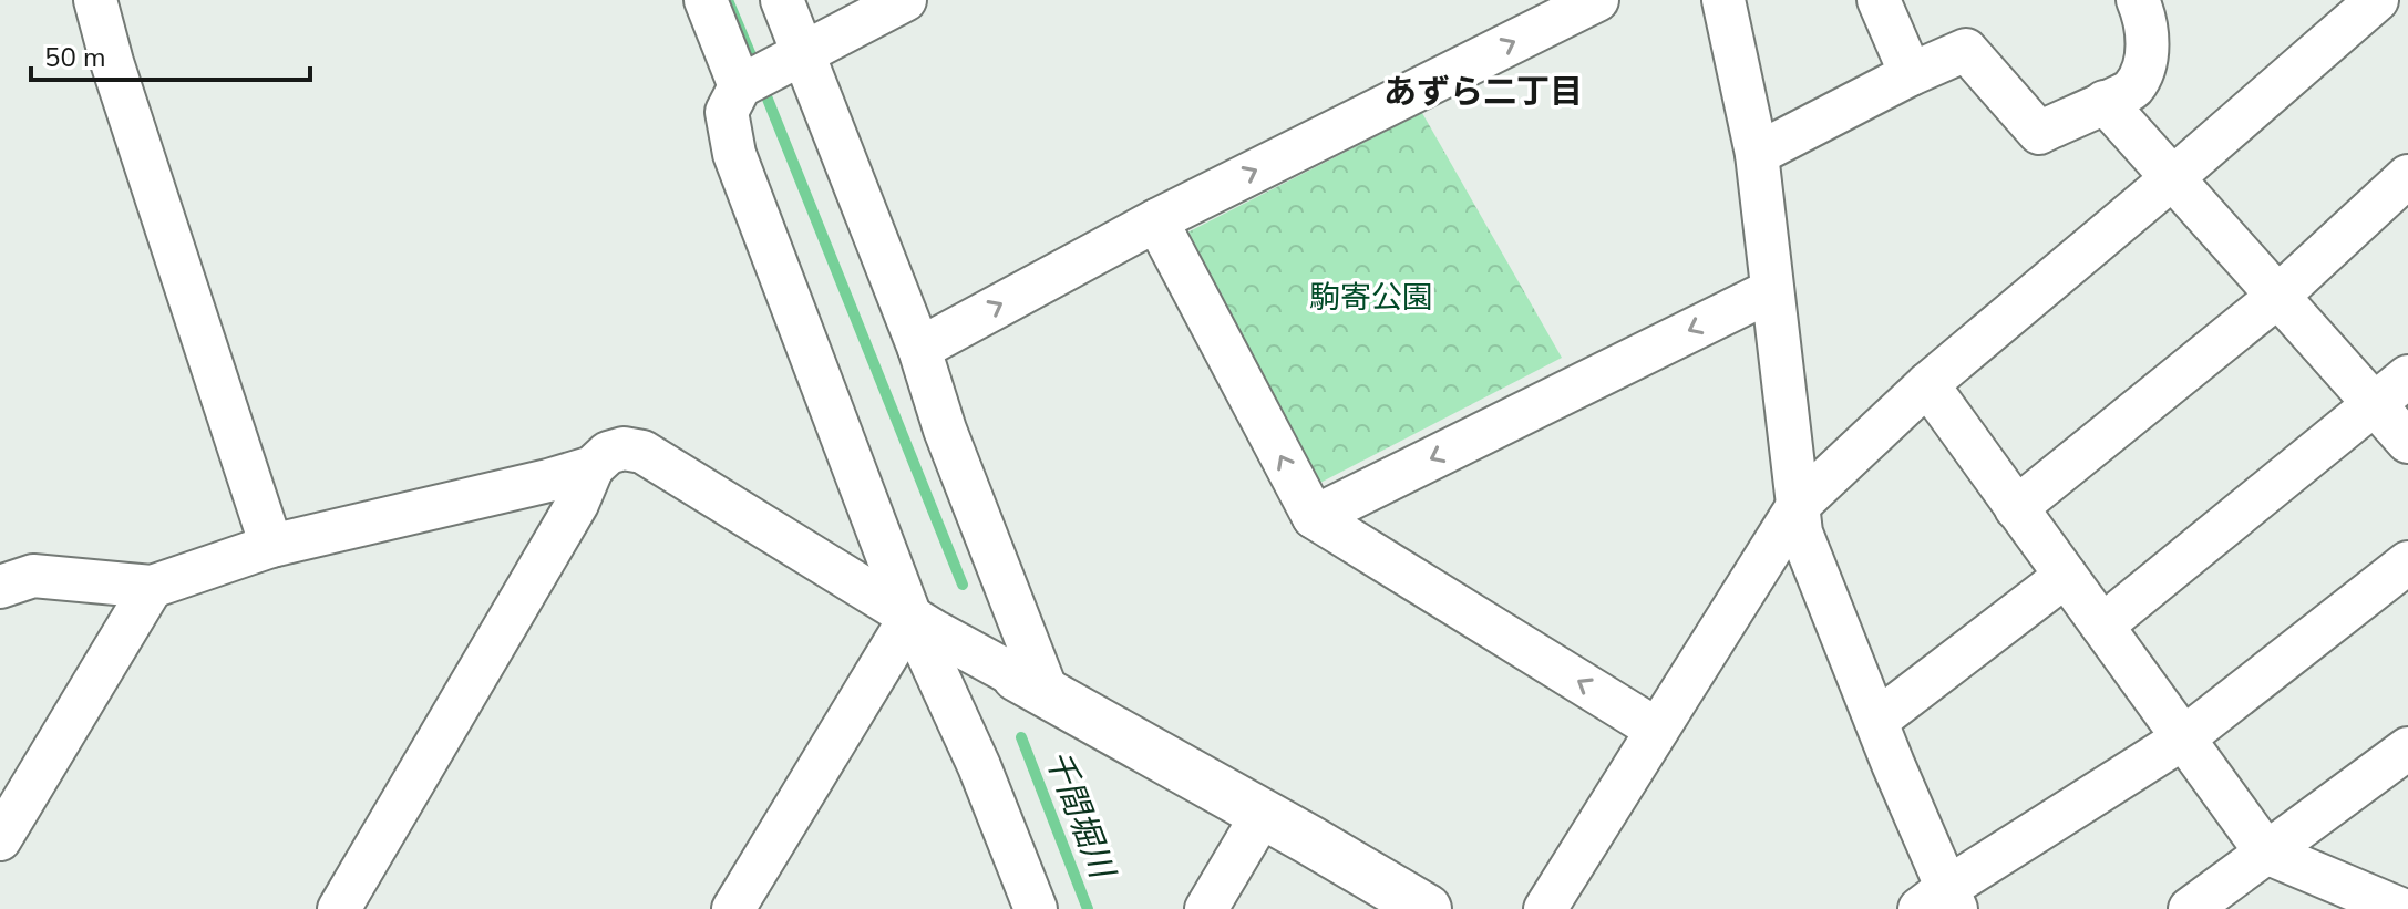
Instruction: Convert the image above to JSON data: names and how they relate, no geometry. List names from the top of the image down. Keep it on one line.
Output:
{"districts":["あずら二丁目"],"water":["千間堀川"],"parks":["駒寄公園"],"scale_bar":"50 m"}
